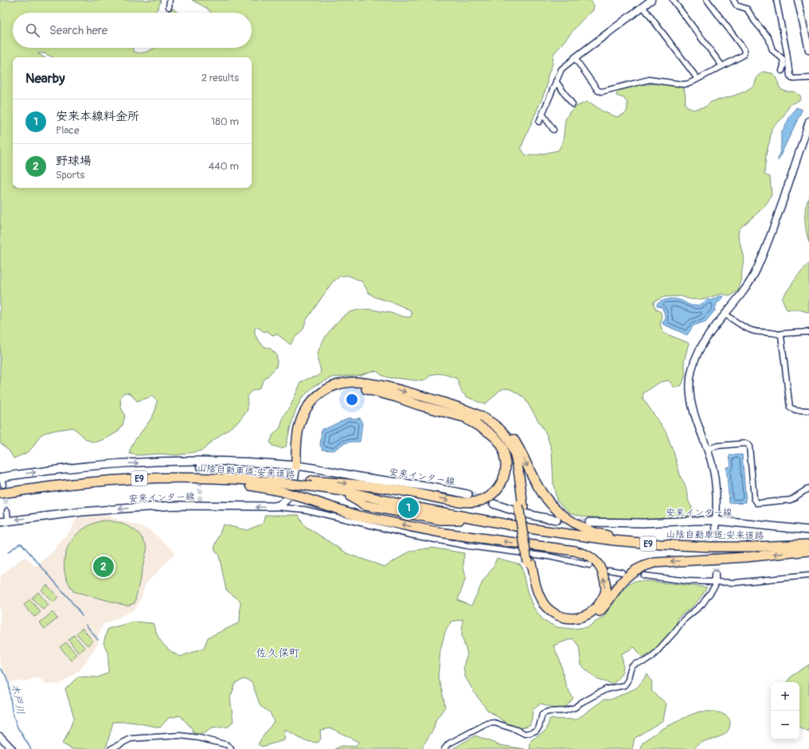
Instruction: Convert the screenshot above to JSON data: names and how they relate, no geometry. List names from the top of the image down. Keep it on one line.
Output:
{"streets":{"highway":["山陰自動車道;安来道路","E9"],"main road":["安来インター線"]},"districts":["佐久保町"],"water":["木戸川"],"page":{"search":"Search here","heading":["Nearby","2 results"],"list":[{"mark":"1","name":"安来本線料金所","note":"Place","value":"180 m"},{"mark":"2","name":"野球場","note":"Sports","value":"440 m"}],"pins":["1","2"],"map_buttons":["+","−"]}}
